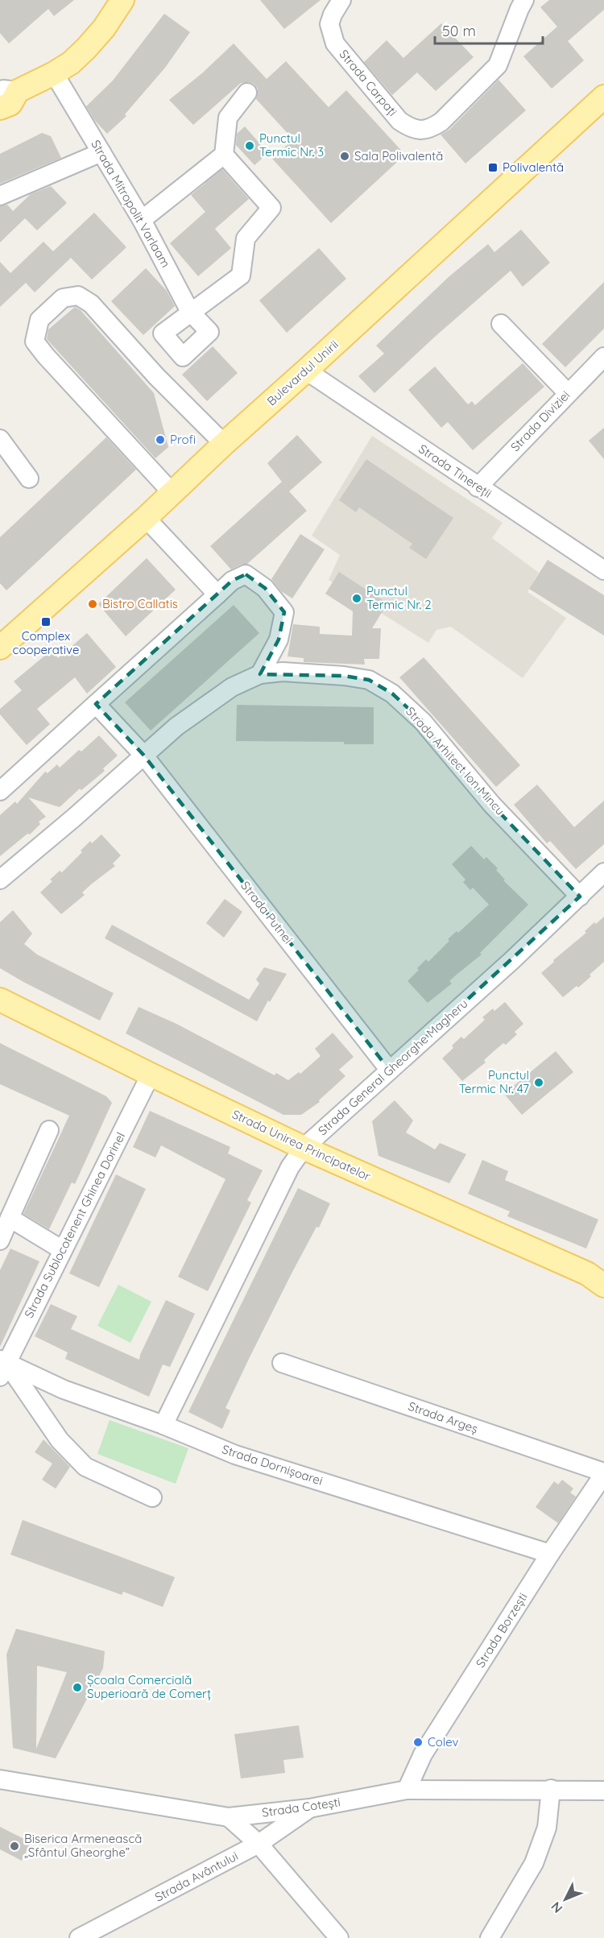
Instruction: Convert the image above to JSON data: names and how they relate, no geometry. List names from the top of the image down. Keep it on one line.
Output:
{"streets":{"main road":["Bulevardul Unirii","Strada Unirea Principatelor"],"street":["Strada Carpați","Strada Mitropolit Varlaam","Strada Diviziei","Strada Tinereții","Strada Arhitect Ion Mincu","Strada Putnei","Strada General Gheorghe Magheru","Strada Sublocotenent Ghinea Dorinel","Strada Argeș","Strada Dornișoarei","Strada Borzești","Strada Cotești","Strada Avântului"]},"crossings":[["Bulevardul Unirii","Strada Tinereții"],["Strada Diviziei","Strada Tinereții"],["Strada Arhitect Ion Mincu","Strada Putnei"],["Strada Arhitect Ion Mincu","Strada General Gheorghe Magheru"],["Strada Putnei","Strada General Gheorghe Magheru"],["Strada General Gheorghe Magheru","Strada Unirea Principatelor"],["Strada General Gheorghe Magheru","Strada Dornișoarei"],["Strada Unirea Principatelor","Strada Sublocotenent Ghinea Dorinel"],["Strada Sublocotenent Ghinea Dorinel","Strada Dornișoarei"],["Strada Argeș","Strada Borzești"],["Strada Dornișoarei","Strada Borzești"],["Strada Borzești","Strada Cotești"],["Strada Cotești","Strada Avântului"]],"places":{"other":["Punctul Termic Nr. 3","Sala Polivalentă","Profi","Punctul Termic Nr. 2","Bistro Callatis","Punctul Termic Nr. 47","Școala Comercială Superioară de Comerț","Colev","Biserica Armenească „Sfântul Gheorghe”"],"transit":["Polivalentă","Complex cooperative"]},"scale_bar":"50 m","north":"bottom left"}
